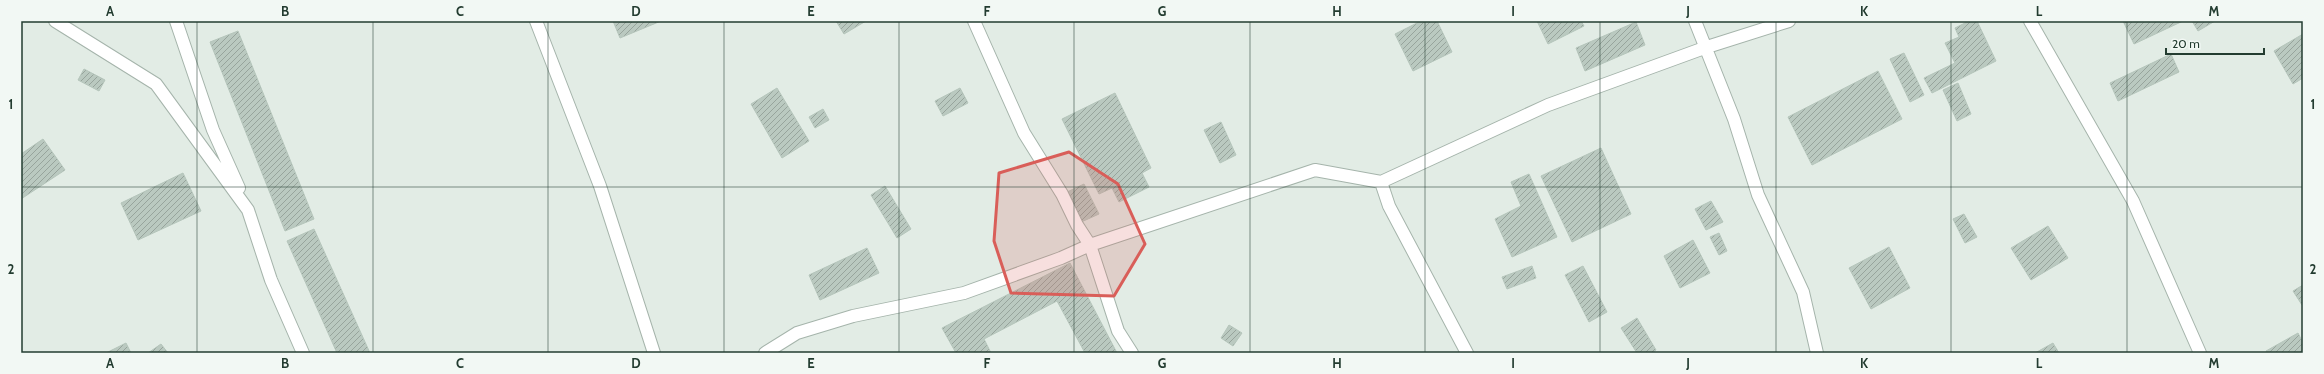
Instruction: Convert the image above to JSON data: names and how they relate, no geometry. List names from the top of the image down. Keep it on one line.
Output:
{"scale_bar":"20 m","grid":{"columns":["A","B","C","D","E","F","G","H","I","J","K","L","M"],"rows":["1","2"]}}
